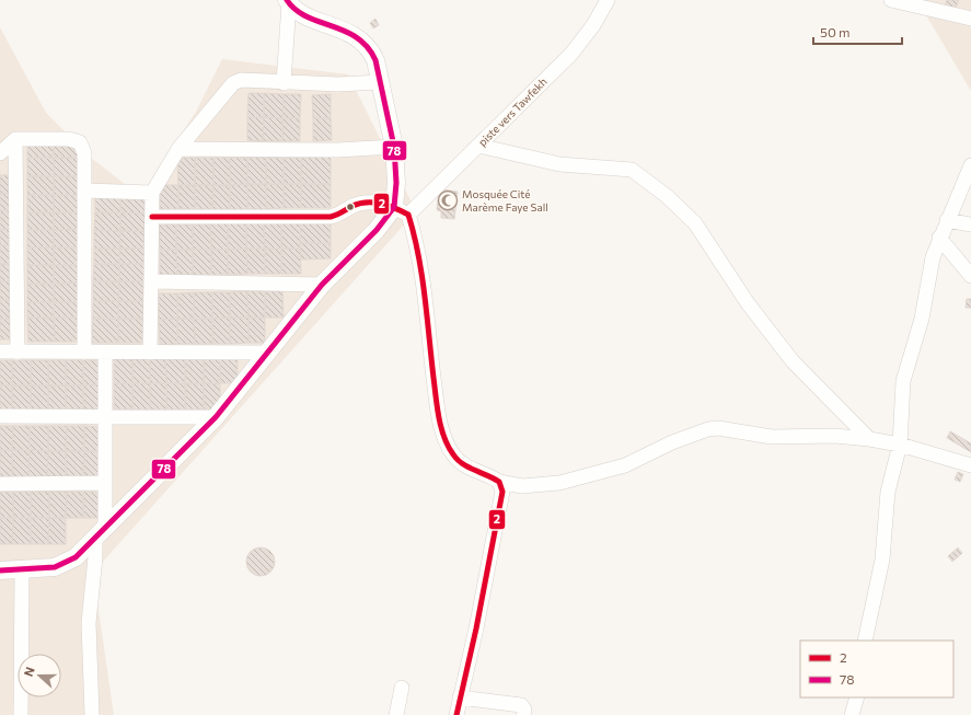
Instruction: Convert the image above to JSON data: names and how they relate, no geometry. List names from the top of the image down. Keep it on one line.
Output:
{"streets":{"street":["piste vers Tawfekh"]},"places":{"mosque":["Mosquée Cité Marème Faye Sall"]},"lines":["transit line 78","transit line 2"],"legend":["2","78"],"scale_bar":"50 m","north":"left"}
